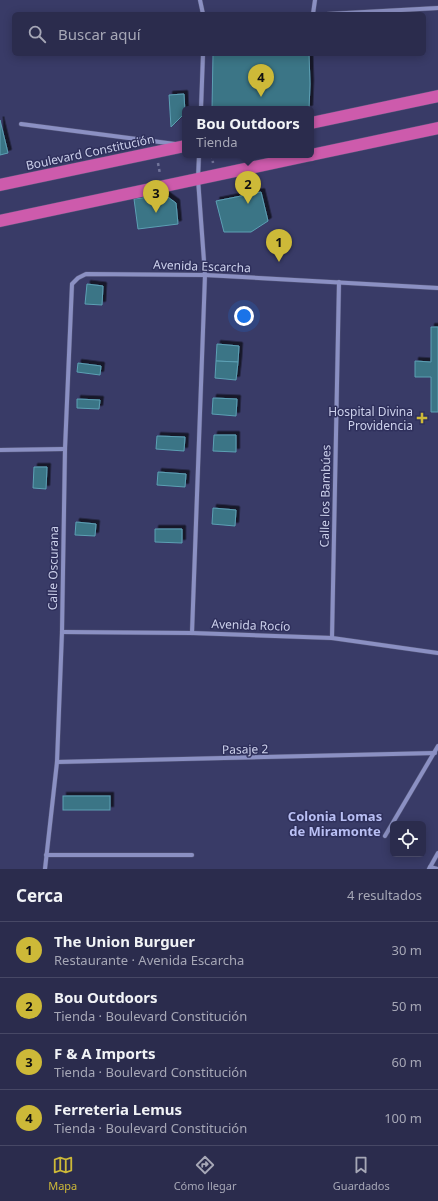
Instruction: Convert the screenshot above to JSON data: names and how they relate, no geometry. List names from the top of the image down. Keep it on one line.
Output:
{"streets":{"highway":["Boulevard Constitución"],"street":["Avenida Escarcha","Calle los Bambúes","Calle Oscurana","Avenida Rocío","Pasaje 2"]},"crossings":[["Avenida Escarcha","Calle los Bambúes"],["Avenida Escarcha","Calle Oscurana"],["Calle los Bambúes","Avenida Rocío"],["Calle Oscurana","Avenida Rocío"],["Calle Oscurana","Pasaje 2"]],"districts":["Colonia Lomas de Miramonte"],"places":{"health":["Hospital Divina Providencia"]},"page":{"search":"Buscar aquí","pins":["4","2","3","1"],"popup":["Bou Outdoors","Tienda"],"heading":["Cerca","4 resultados"],"list":[{"mark":"1","name":"The Union Burguer","note":"Restaurante · Avenida Escarcha","value":"30 m"},{"mark":"2","name":"Bou Outdoors","note":"Tienda · Boulevard Constitución","value":"50 m"},{"mark":"3","name":"F & A Imports","note":"Tienda · Boulevard Constitución","value":"60 m"},{"mark":"4","name":"Ferreteria Lemus","note":"Tienda · Boulevard Constitución","value":"100 m"}],"nav":["Mapa","Cómo llegar","Guardados"]}}
